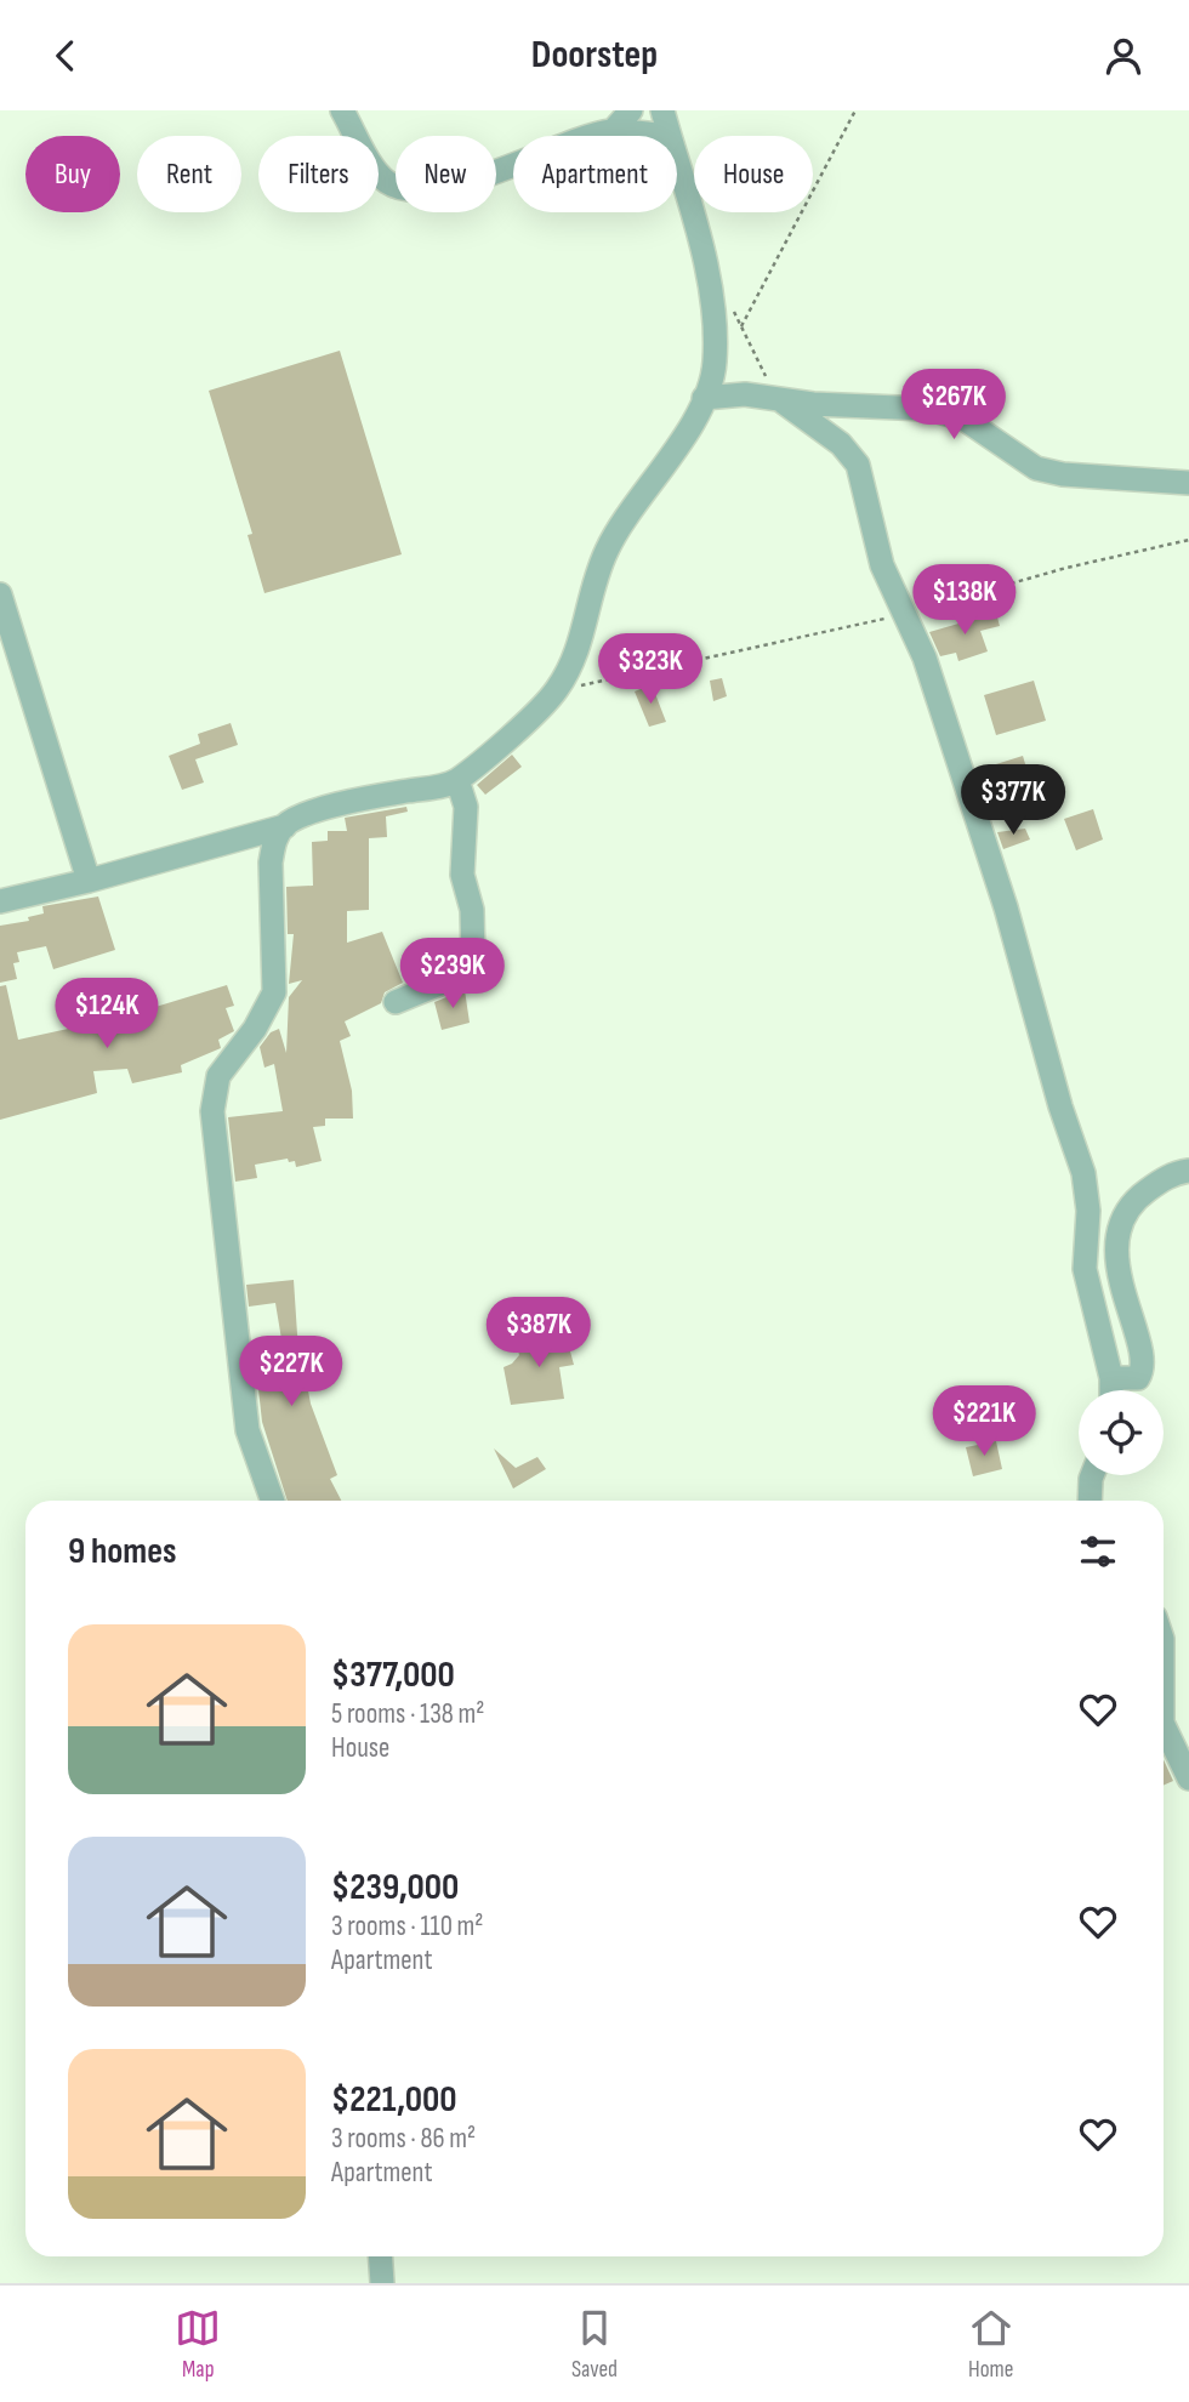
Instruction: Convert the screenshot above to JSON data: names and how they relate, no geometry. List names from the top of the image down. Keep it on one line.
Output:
{"page":{"header":"Doorstep","chip":["Buy","Rent","Filters","New","Apartment","House"],"price":["$267K","$138K","$323K","$377K","$239K","$124K","$387K","$227K","$221K"],"heading":"9 homes","list":[{"name":"$377,000","note":"5 rooms · 138 m² · House"},{"name":"$239,000","note":"3 rooms · 110 m² · Apartment"},{"name":"$221,000","note":"3 rooms · 86 m² · Apartment"}],"tabs":["Map","Saved","Home"]}}
